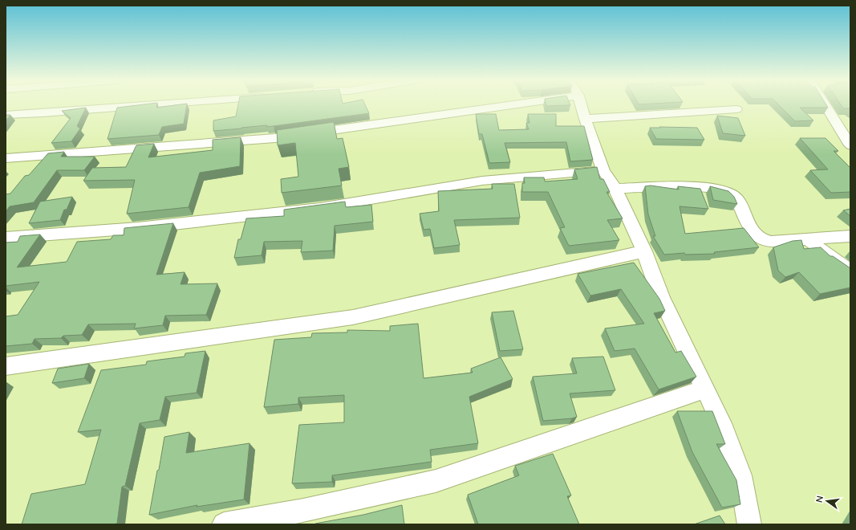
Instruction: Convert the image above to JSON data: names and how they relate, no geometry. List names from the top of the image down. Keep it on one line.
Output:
{"north":"left"}
